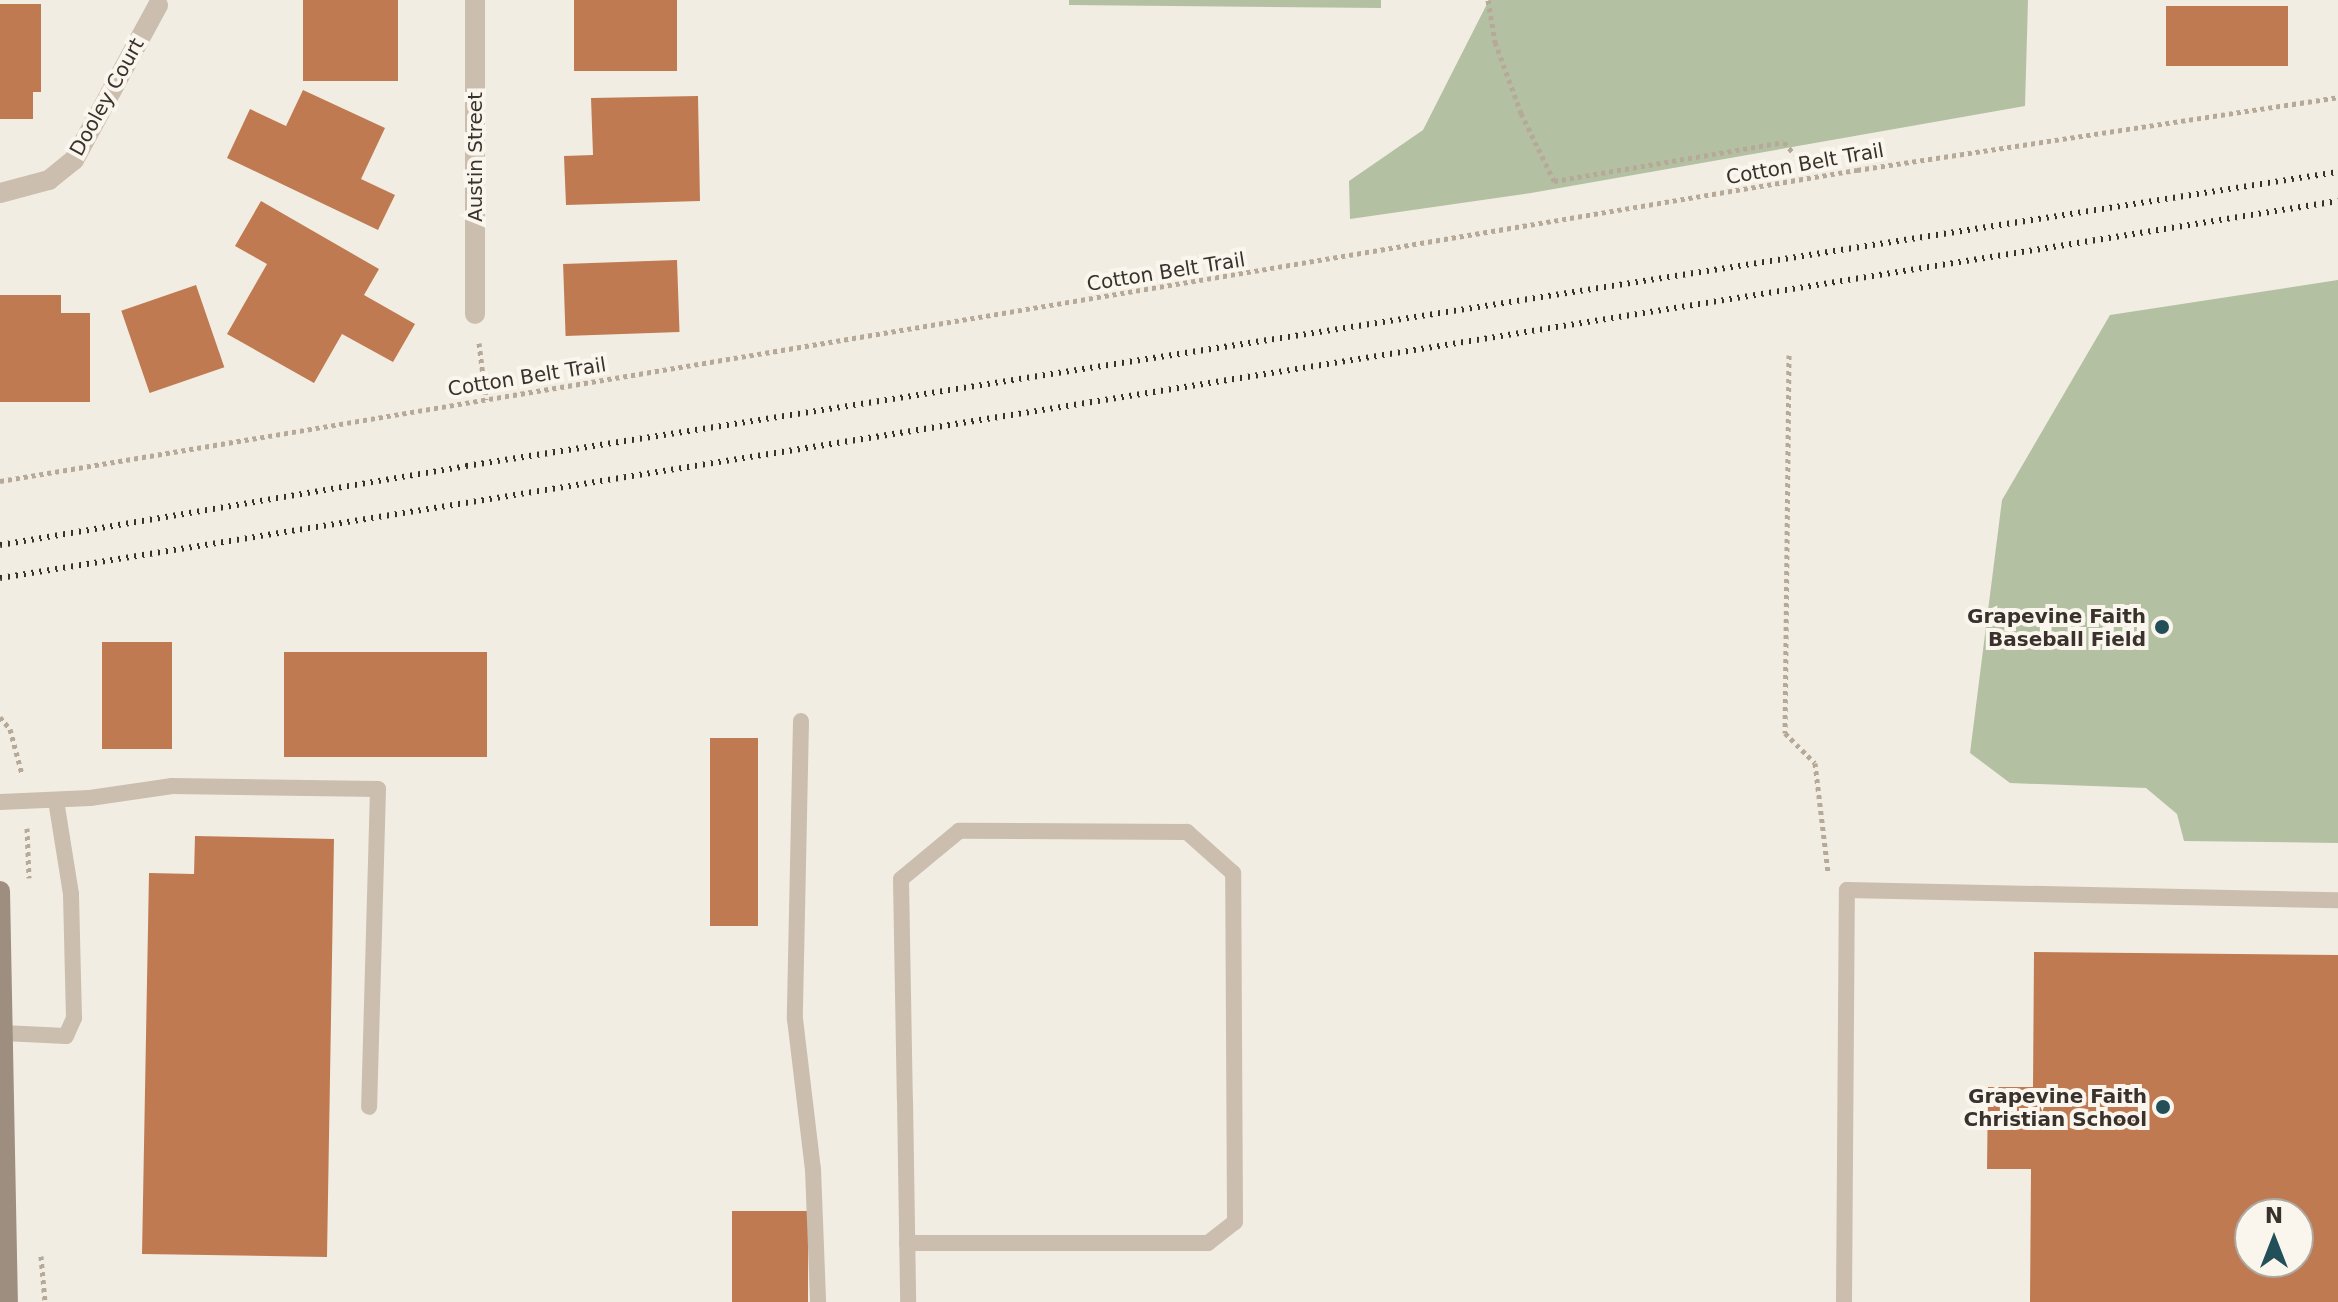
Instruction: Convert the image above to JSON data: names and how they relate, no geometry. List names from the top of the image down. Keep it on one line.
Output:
{"streets":{"street":["Dooley Court","Austin Street"],"path":["Cotton Belt Trail"]},"places":["Grapevine Faith Baseball Field","Grapevine Faith Christian School"],"north":"top"}
